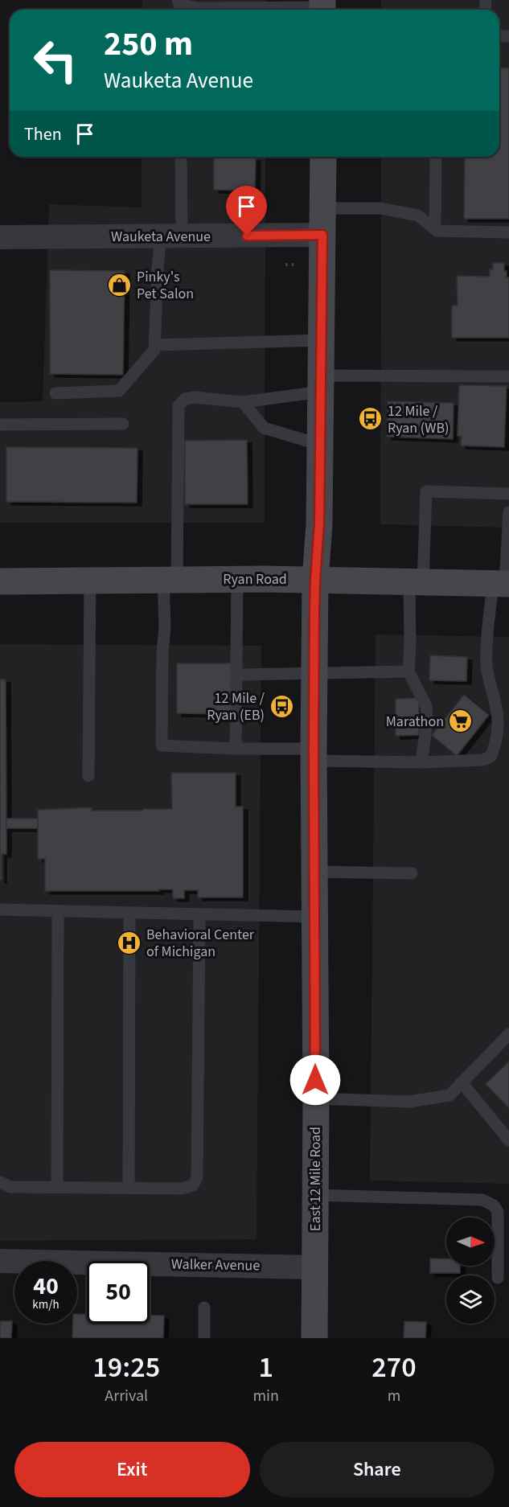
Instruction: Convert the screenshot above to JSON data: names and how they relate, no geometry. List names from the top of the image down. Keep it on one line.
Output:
{"streets":{"main road":["Ryan Road","East 12 Mile Road"],"street":["Wauketa Avenue","Walker Avenue"]},"crossings":[["Wauketa Avenue","East 12 Mile Road"],["Ryan Road","East 12 Mile Road"],["East 12 Mile Road","Walker Avenue"]],"places":{"shop":["Pinky's Pet Salon"],"bus stop":["12 Mile / Ryan (WB)","12 Mile / Ryan (EB)"],"supermarket":["Marathon"],"hospital":["Behavioral Center of Michigan"]},"north":"right","page":{"turn":["250 m","Wauketa Avenue"],"then":"Then","speed":"40 km/h","limit":"50","eta":["19:25","Arrival","1","min","270","m"],"buttons":["Exit","Share"]}}
